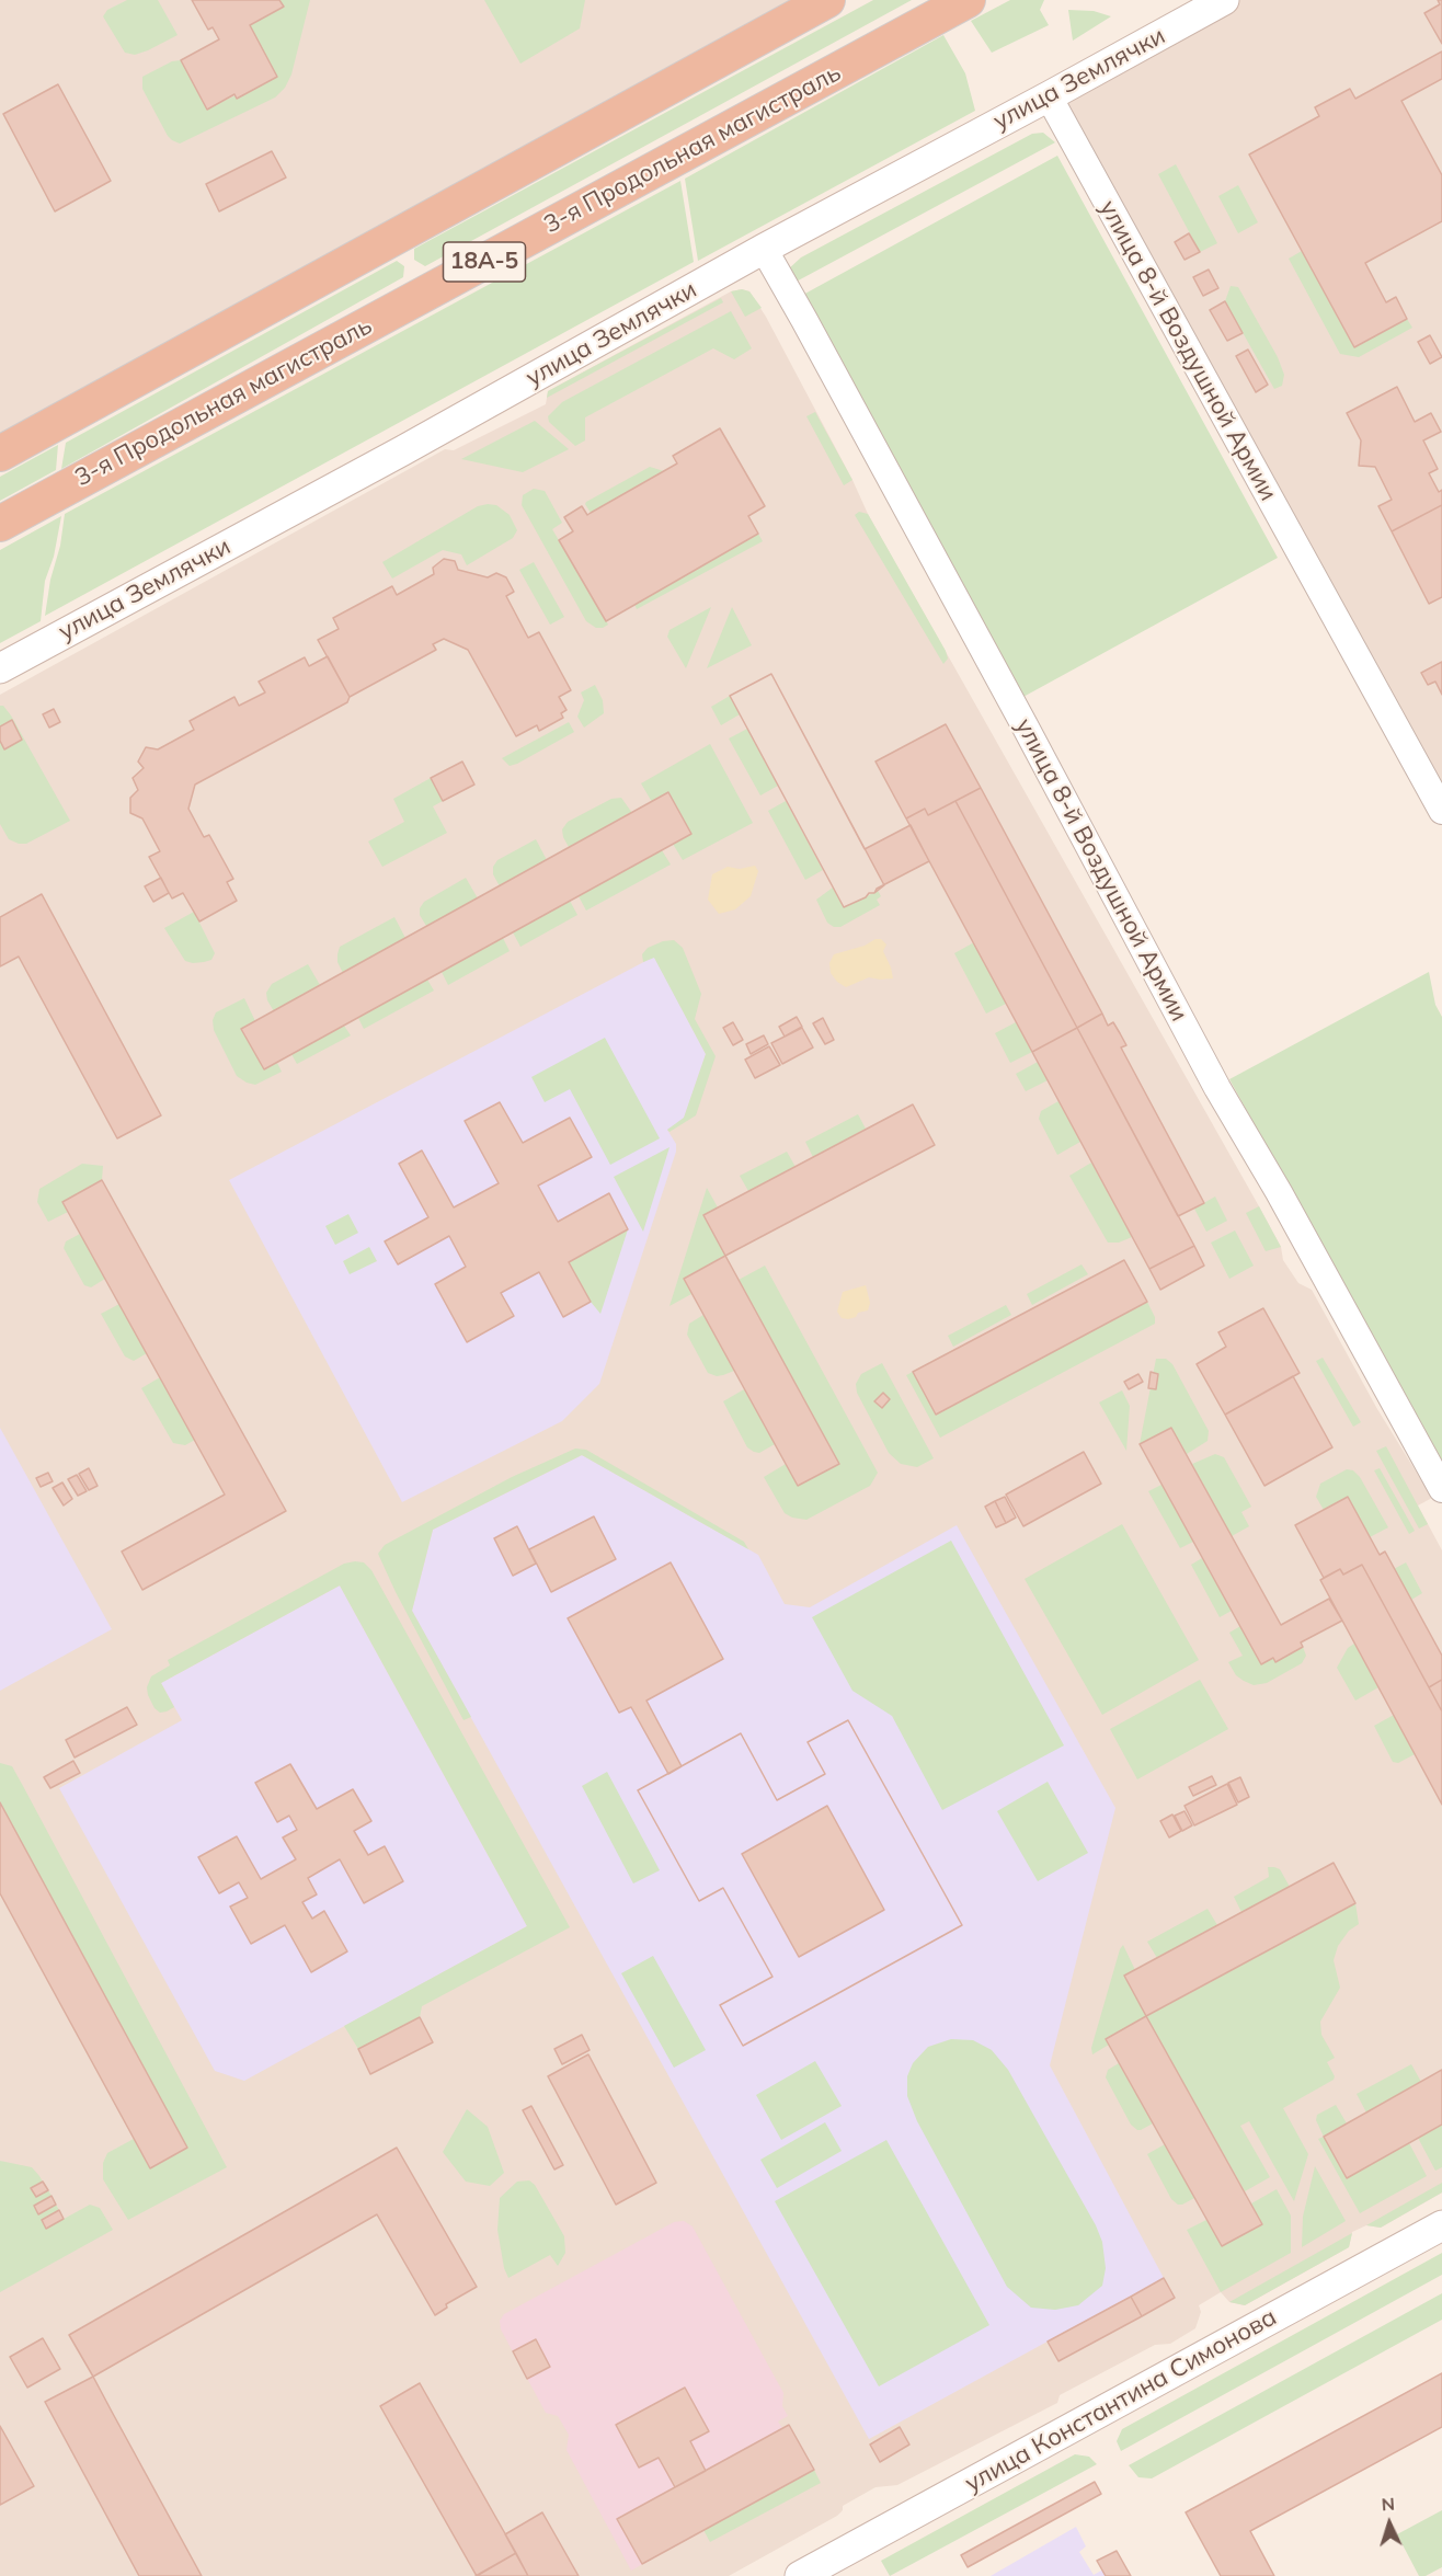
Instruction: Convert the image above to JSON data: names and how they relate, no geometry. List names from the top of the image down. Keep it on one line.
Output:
{"streets":{"highway":["3-я Продольная магистраль","18А-5"],"main road":["улица Землячки","улица Константина Симонова"],"street":["улица 8-й Воздушной Армии"]},"crossings":[["улица Землячки","улица 8-й Воздушной Армии"]],"north":"top"}
